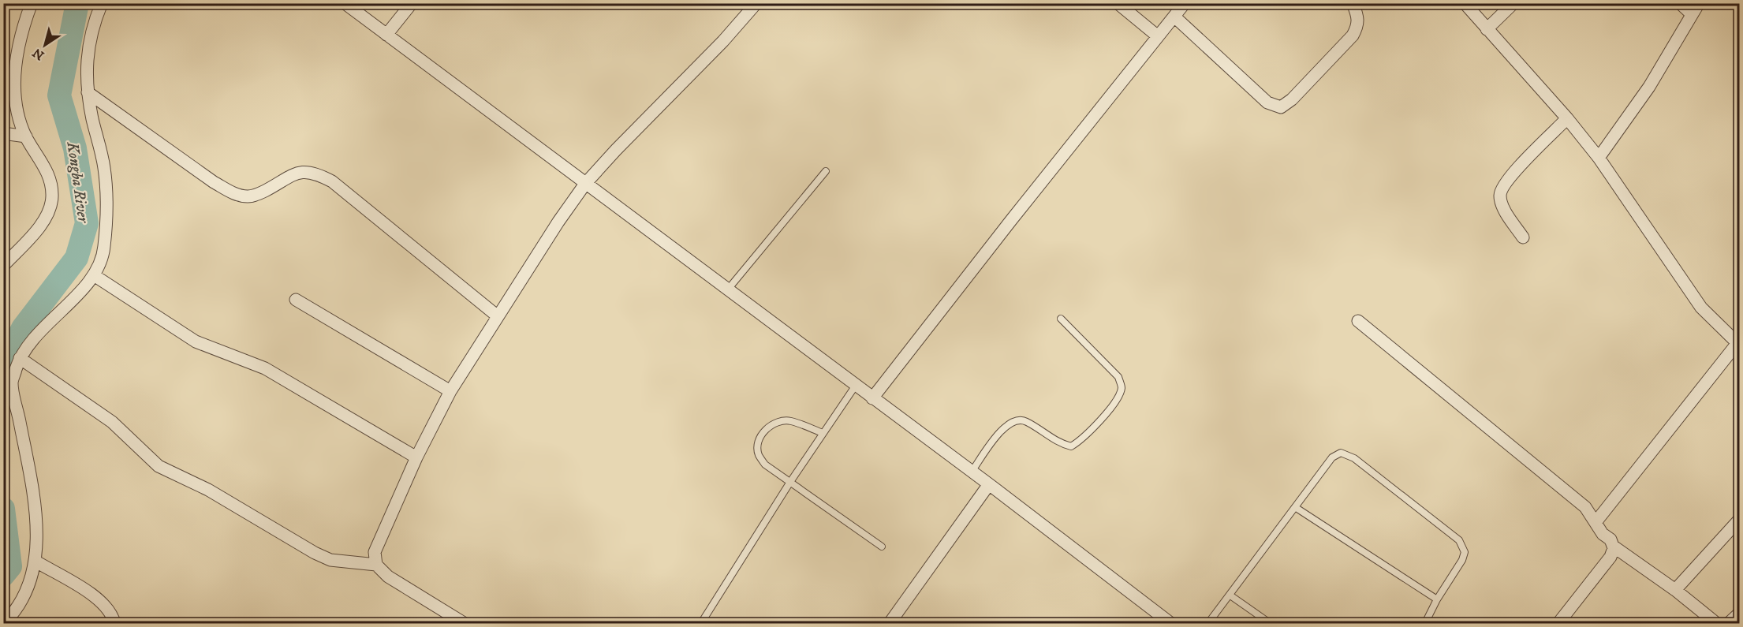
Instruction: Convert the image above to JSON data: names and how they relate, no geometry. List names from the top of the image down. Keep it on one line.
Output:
{"water":["Kongba River"],"north":"bottom left"}
